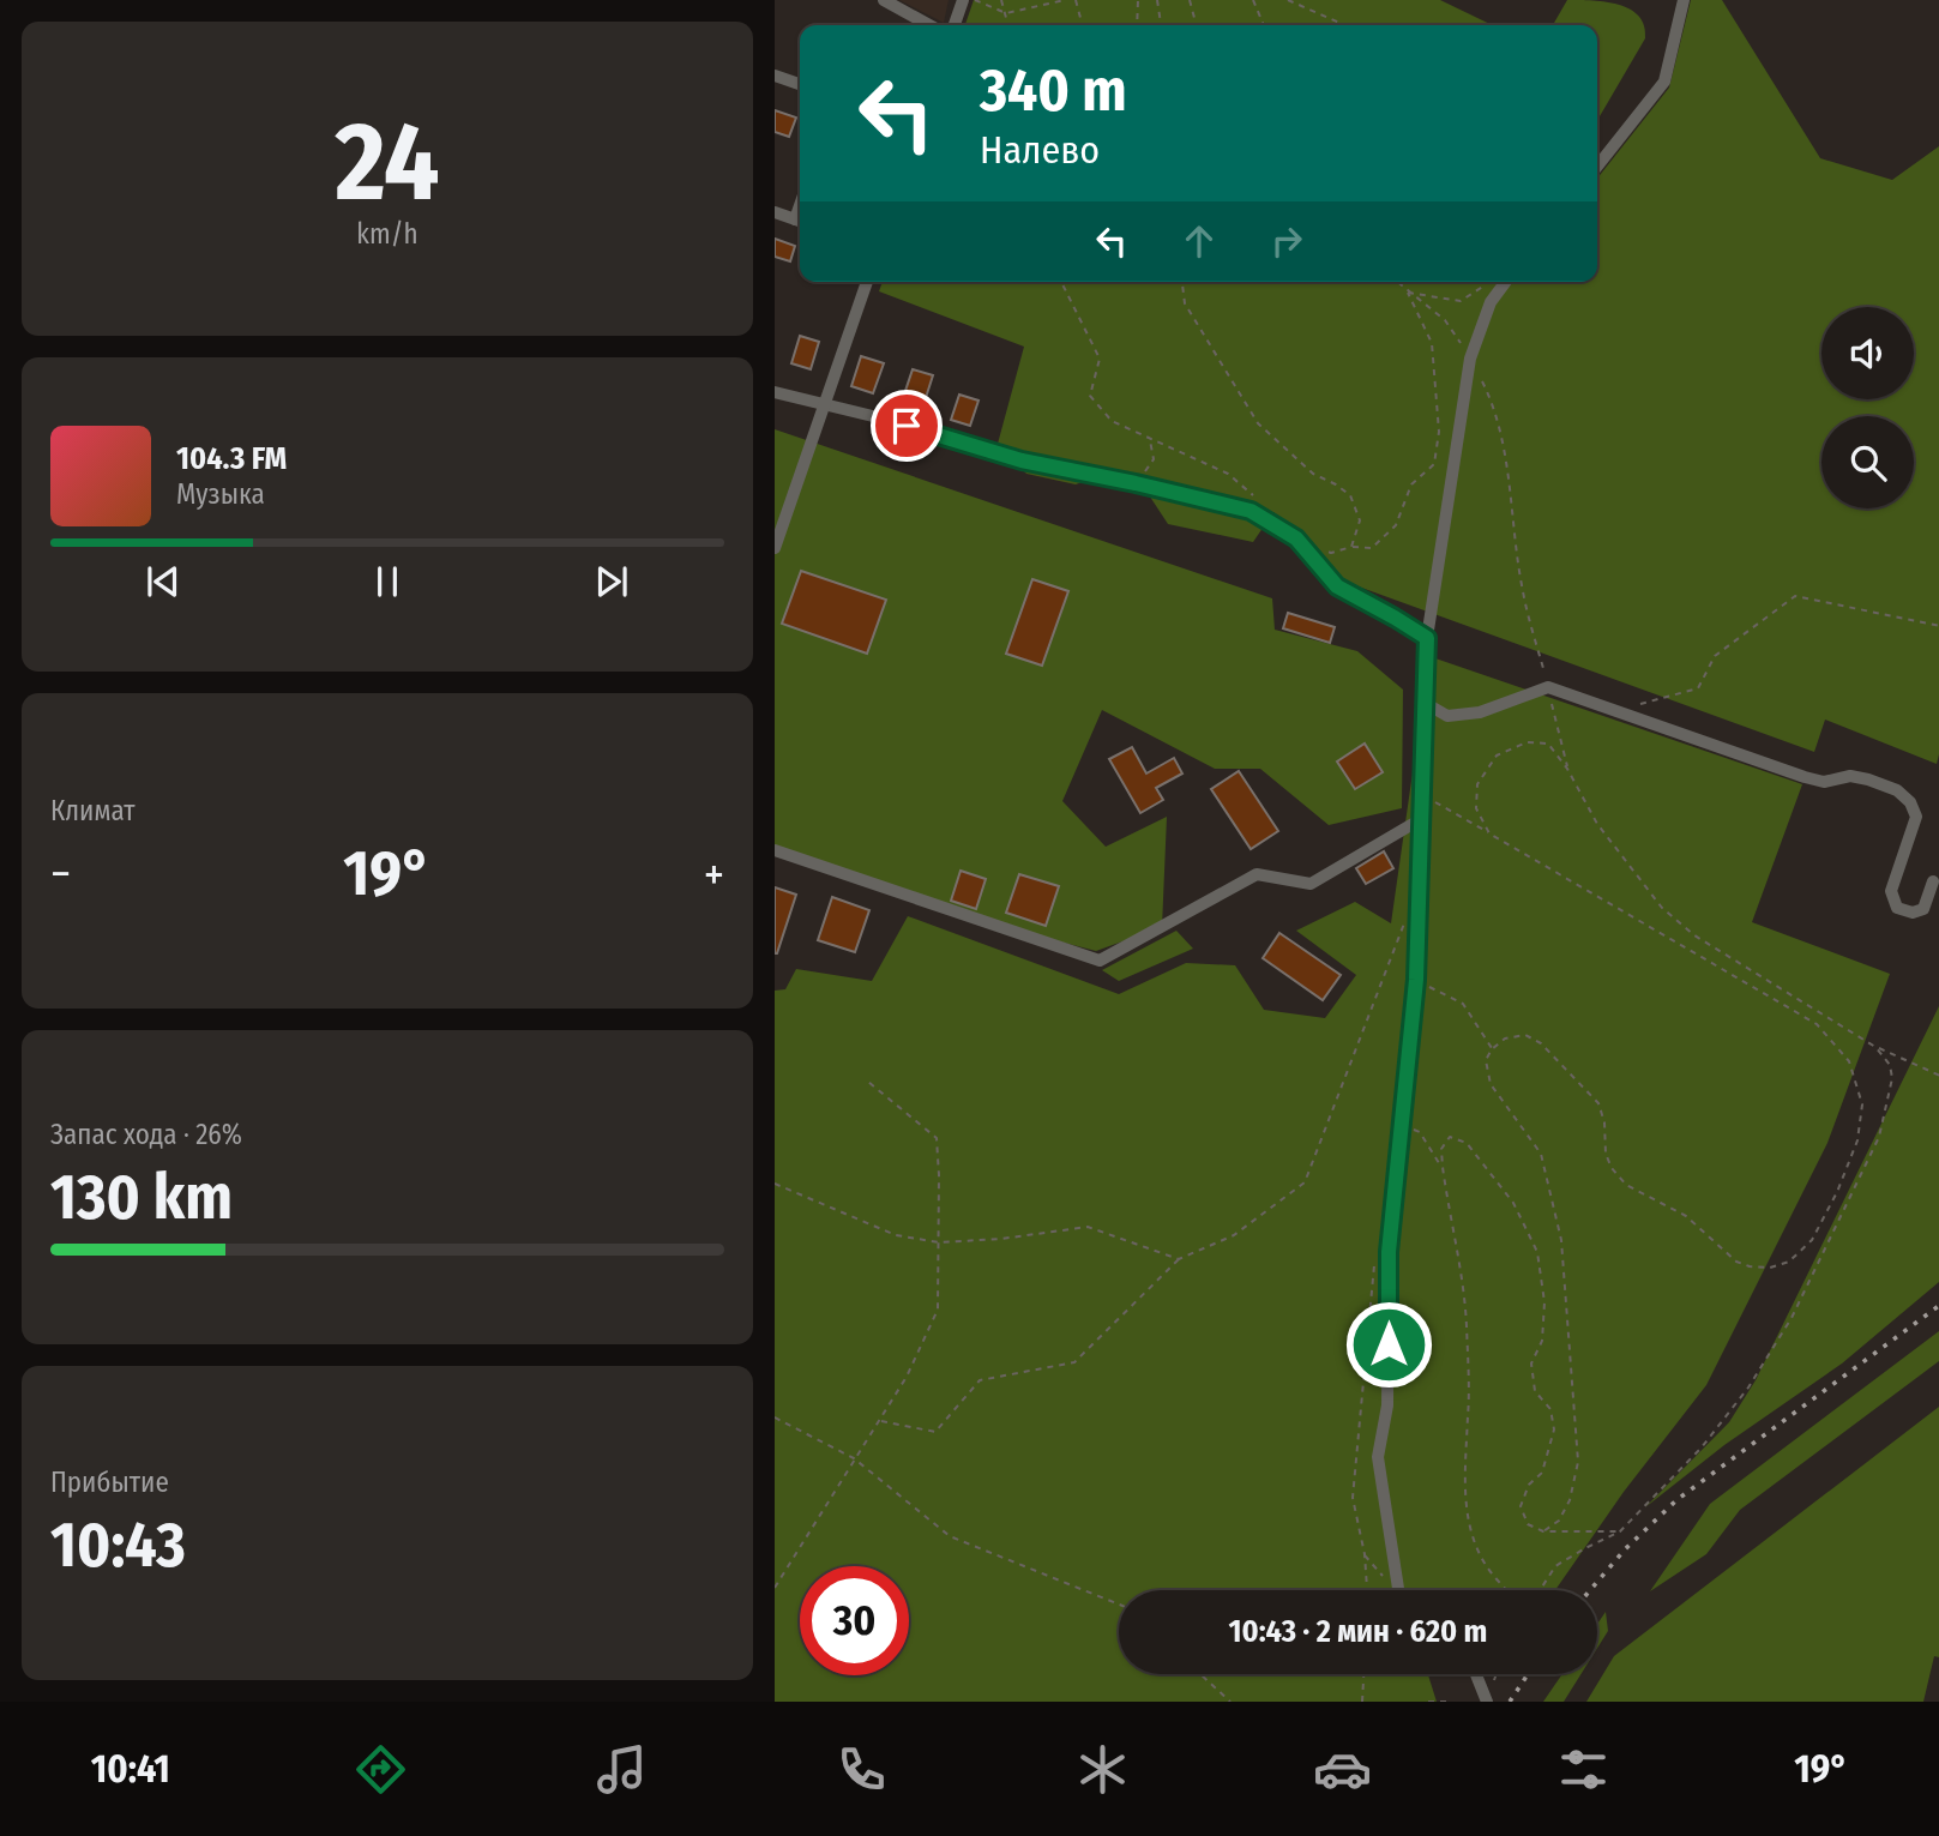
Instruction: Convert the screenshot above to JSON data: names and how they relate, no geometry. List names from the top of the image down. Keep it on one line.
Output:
{"page":{"tile":[["24","km/h"],"Климат",["Запас хода · 26%","130 km"],["Прибытие","10:43"]],"turn":["340 m","Налево"],"song":["104.3 FM","Музыка"],"heat":["−","19°","+"],"limit":"30","trip":"10:43 · 2 мин · 620 m","tabs":["10:41","19°"]}}
